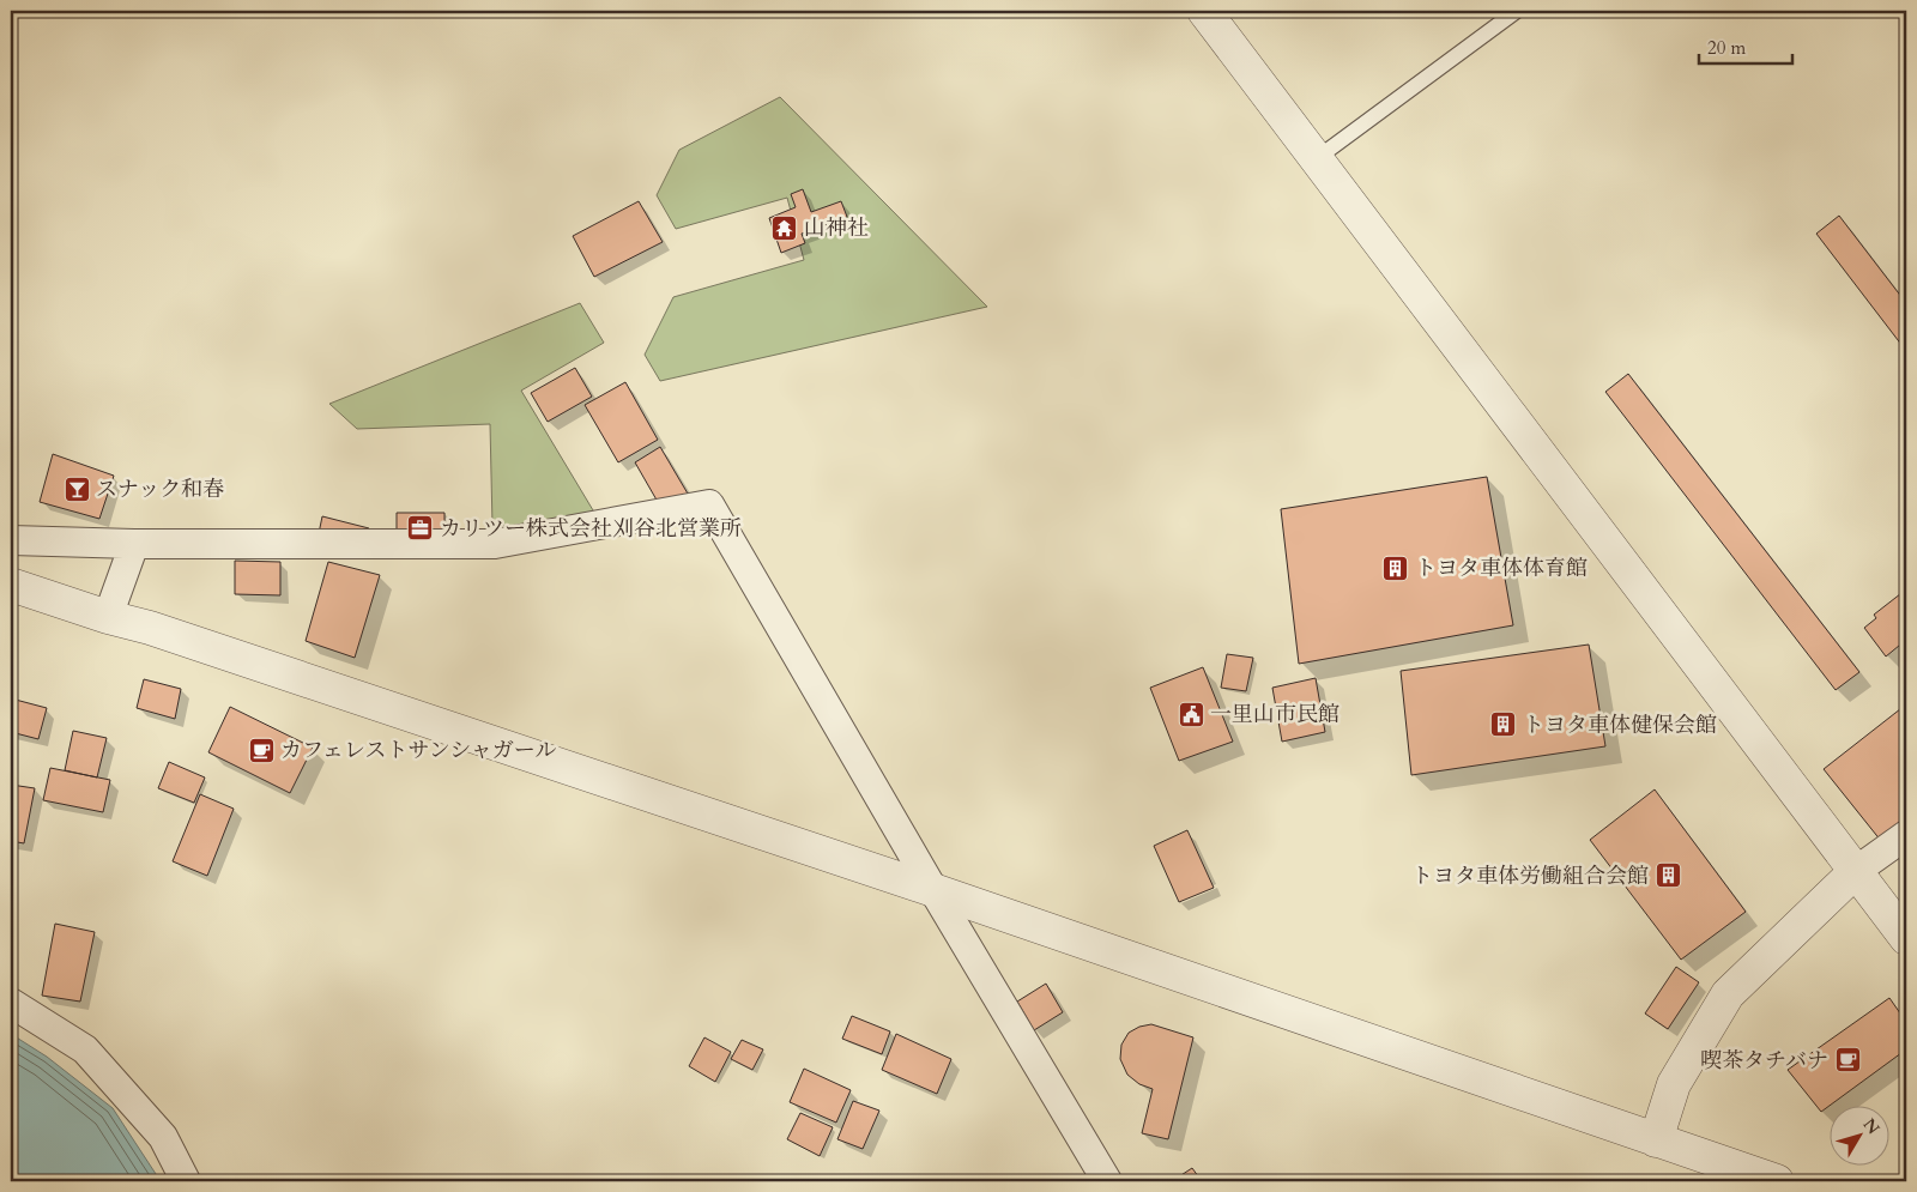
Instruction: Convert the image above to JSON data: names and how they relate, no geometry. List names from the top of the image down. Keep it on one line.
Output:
{"places":{"temple":["山神社"],"bar":["スナック和春"],"office":["カリツー株式会社刈谷北営業所"],"building":["トヨタ車体体育館","トヨタ車体健保会館","トヨタ車体労働組合会館"],"public building":["一里山市民館"],"cafe":["カフェレストサンシャガール","喫茶タチバナ"]},"scale_bar":"20 m","north":"top right"}
